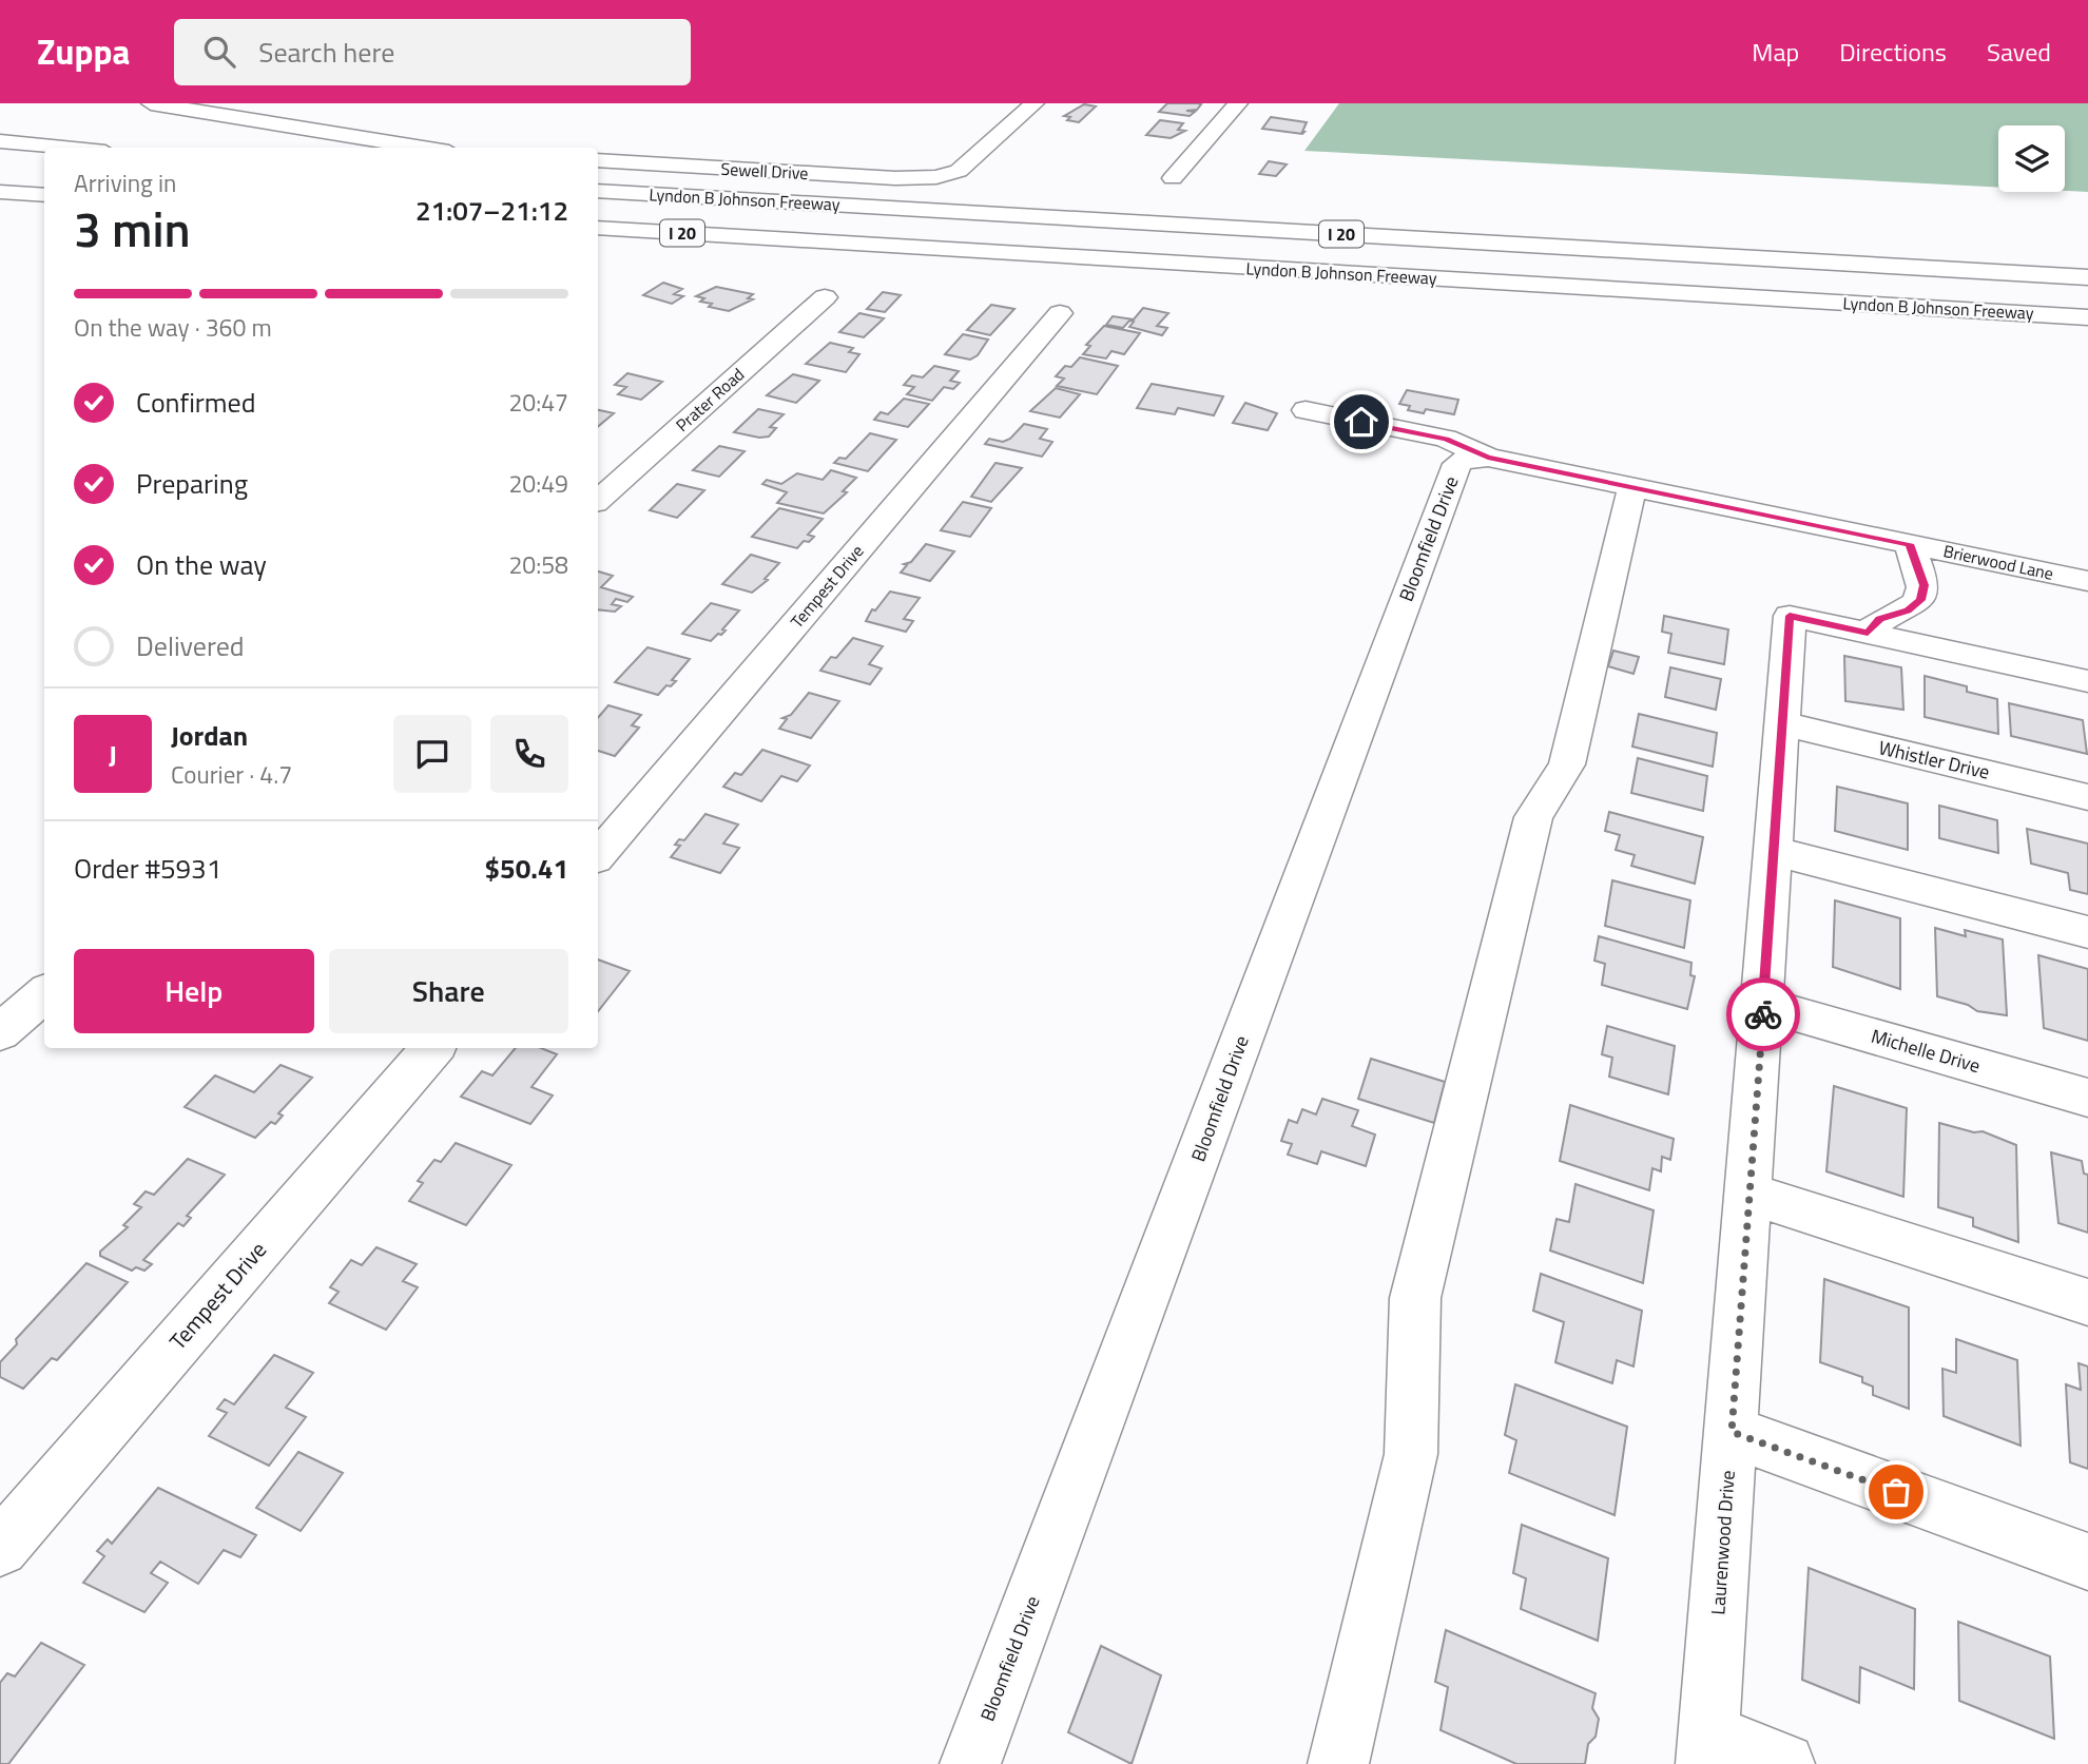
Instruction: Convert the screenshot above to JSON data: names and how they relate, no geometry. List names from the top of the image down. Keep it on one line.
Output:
{"streets":{"main road":["Sewell Drive","Lyndon B Johnson Freeway","I 20","Prater Road","Bloomfield Drive","Brierwood Lane","Tempest Drive","Whistler Drive","Michelle Drive","Laurenwood Drive"]},"crossings":[["Bloomfield Drive","Brierwood Lane"],["Whistler Drive","Laurenwood Drive"],["Michelle Drive","Laurenwood Drive"]],"page":{"header":"Zuppa","search":"Search here","nav":["Map","Directions","Saved"],"heading":["3 min","Arriving in","21:07–21:12"],"panel":["Jordan","Courier · 4.7","Order #5931","$50.41"],"bar":"On the way · 360 m","list":[["Confirmed","20:47"],["Preparing","20:49"],["On the way","20:58"],"Delivered"],"round":"J","buttons":["Help","Share"]}}
